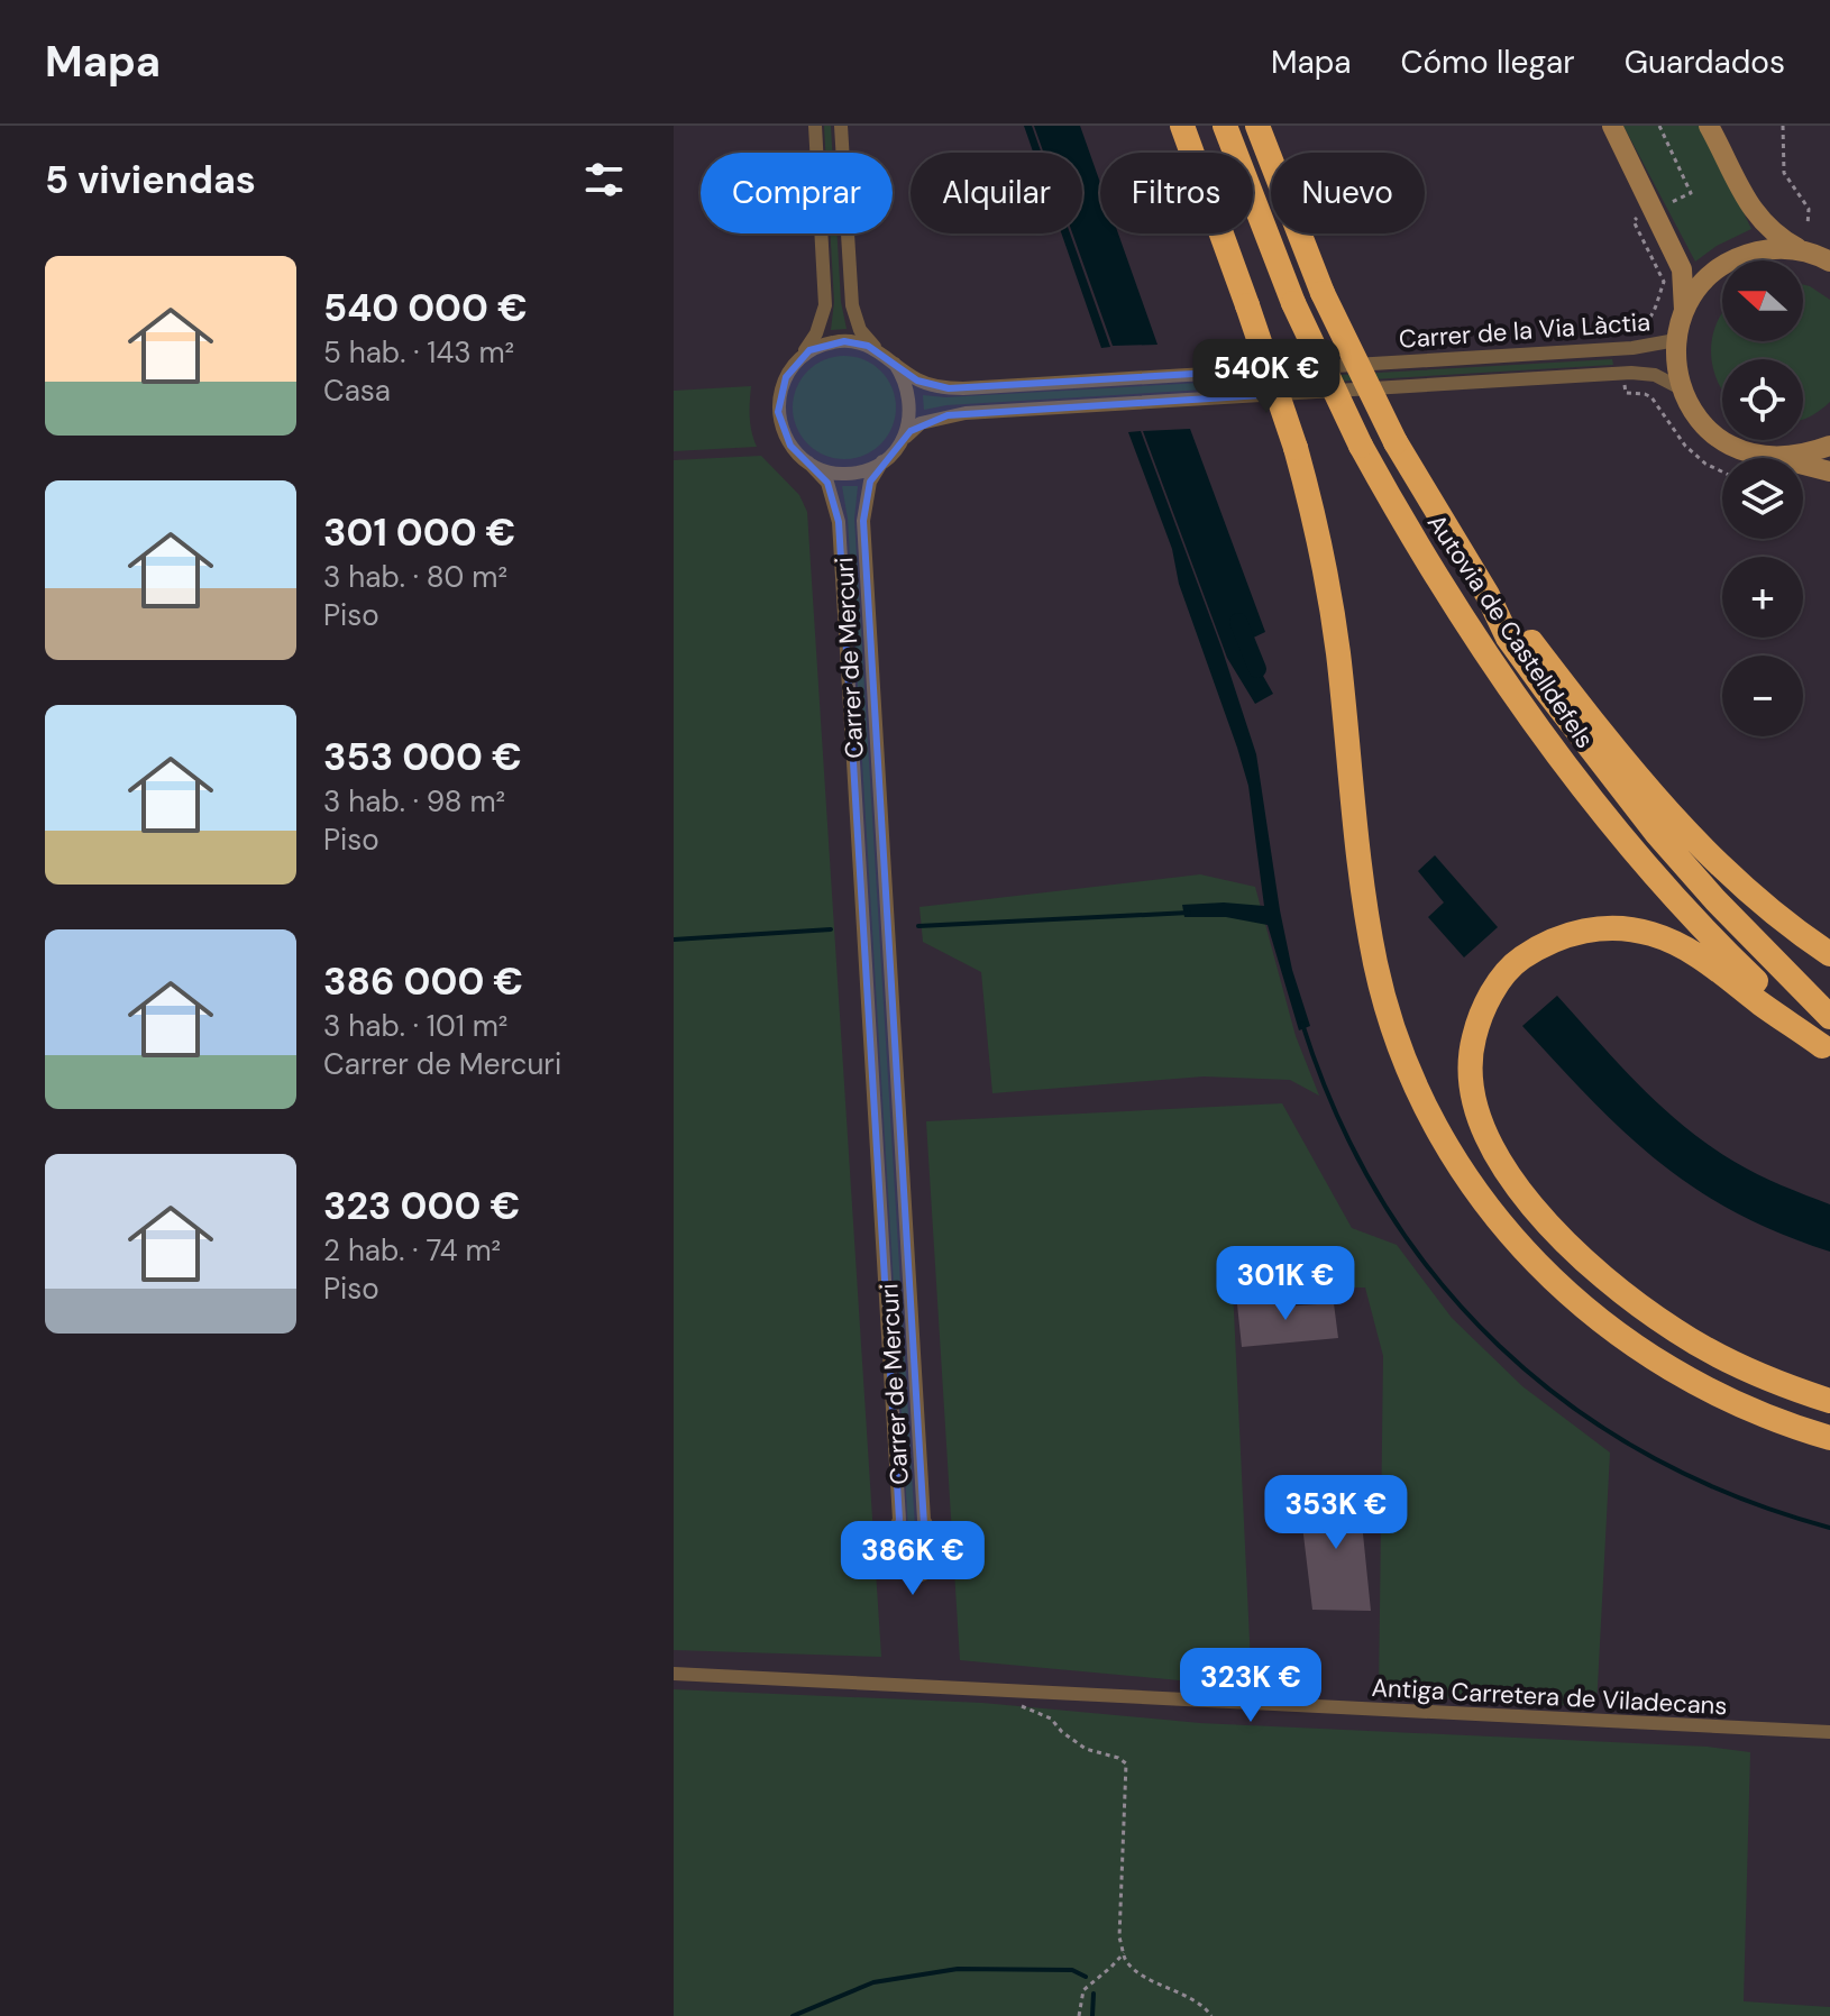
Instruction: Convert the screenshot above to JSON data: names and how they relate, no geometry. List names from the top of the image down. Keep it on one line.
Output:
{"streets":{"highway":["Autovia de Castelldefels"],"street":["Carrer de la Via Làctia","Carrer de Mercuri","Antiga Carretera de Viladecans"]},"crossings":[["Carrer de la Via Làctia","Carrer de Mercuri"]],"north":"left","page":{"header":"Mapa","nav":["Mapa","Cómo llegar","Guardados"],"heading":"5 viviendas","chip":["Comprar","Alquilar","Filtros","Nuevo"],"list":[{"name":"540 000 €","note":"5 hab. · 143 m² · Casa"},{"name":"301 000 €","note":"3 hab. · 80 m² · Piso"},{"name":"353 000 €","note":"3 hab. · 98 m² · Piso"},{"name":"386 000 €","note":"3 hab. · 101 m² · Carrer de Mercuri"},{"name":"323 000 €","note":"2 hab. · 74 m² · Piso"}],"map_buttons":["+","−"],"price":["540K €","301K €","353K €","386K €","323K €"]}}
